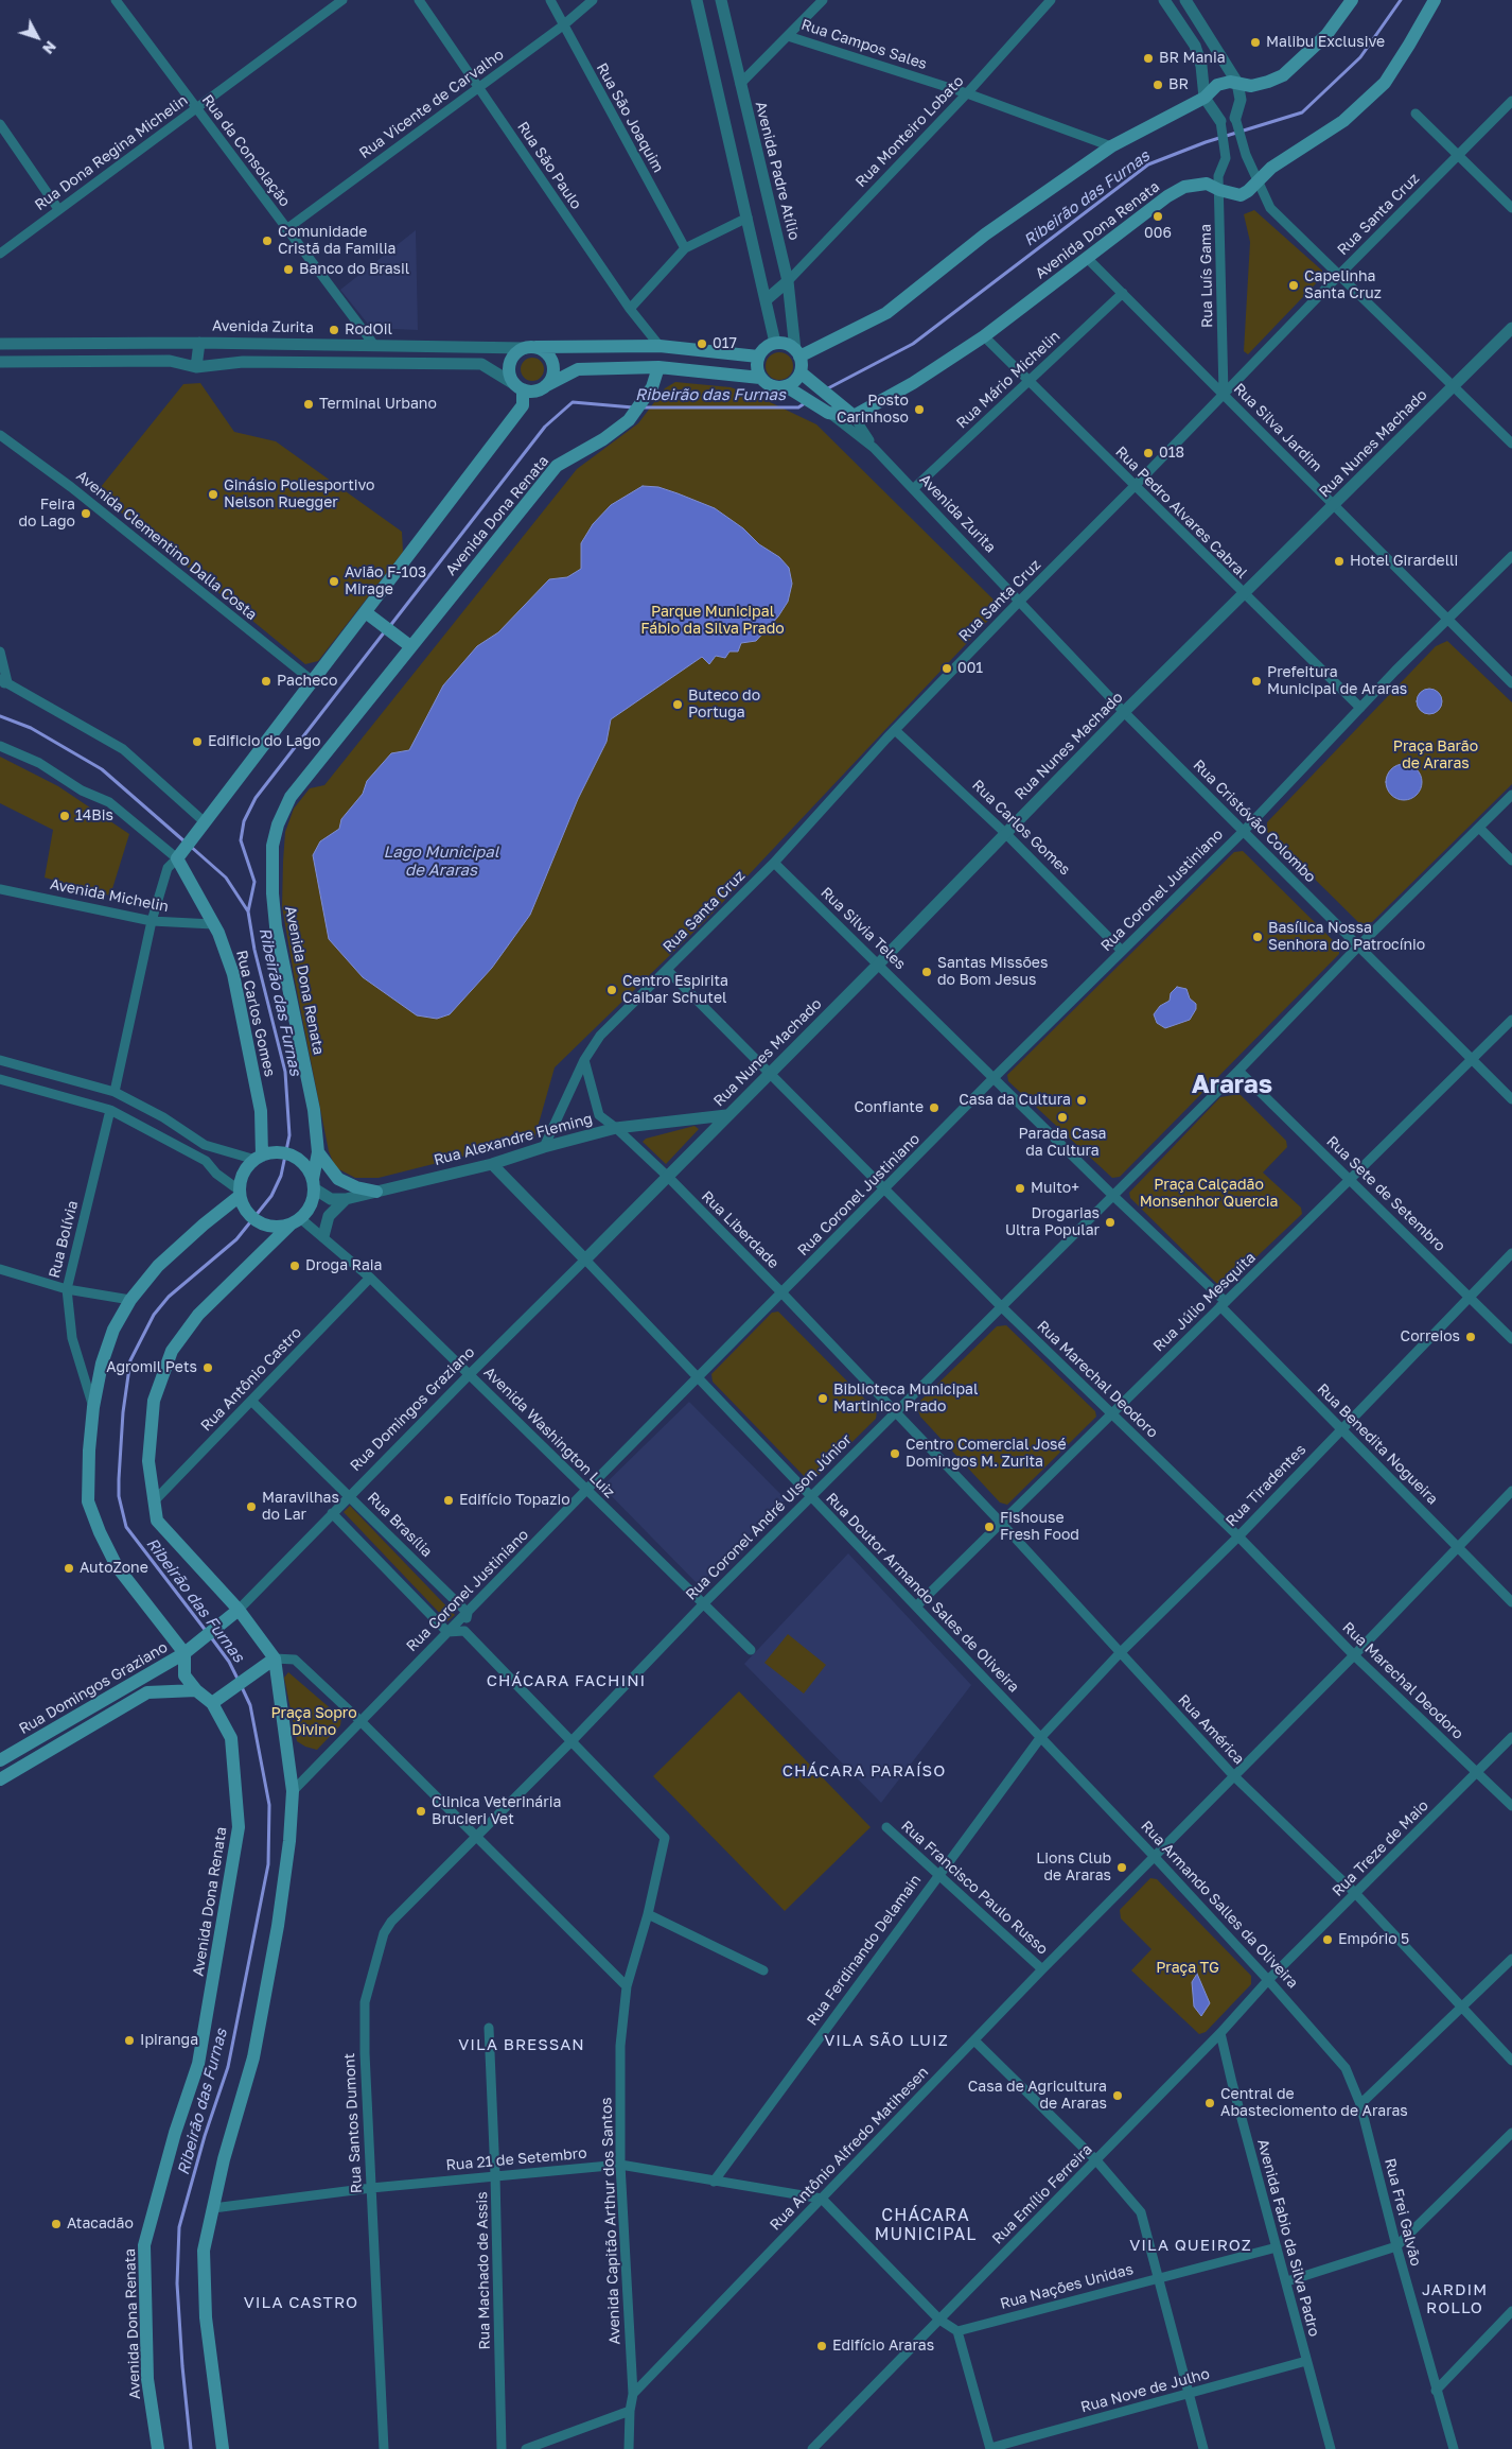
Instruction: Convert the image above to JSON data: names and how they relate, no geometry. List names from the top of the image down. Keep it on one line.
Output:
{"streets":{"main road":["Avenida Dona Renata","Rua Carlos Gomes","Rua Domingos Graziano"],"street":["Rua Campos Sales","Rua Vicente de Carvalho","Rua São Joaquim","Rua Monteiro Lobato","Rua da Consolação","Rua Dona Regina Michelin","Rua São Paulo","Avenida Padre Atílio","Rua Santa Cruz","Rua Luís Gama","Avenida Zurita","Rua Mário Michelin","Rua Silva Jardim","Rua Nunes Machado","Rua Pedro Alvares Cabral","Avenida Clementino Dalla Costa","Rua Cristóvão Colombo","Rua Coronel Justiniano","Avenida Michelin","Rua Silvia Teles","Rua Alexandre Fleming","Rua Sete de Setembro","Rua Liberdade","Rua Bolívia","Rua Júlio Mesquita","Rua Antônio Castro","Rua Marechal Deodoro","Avenida Washington Luiz","Rua Benedita Nogueira","Rua Tiradentes","Rua Coronel André Ulson Júnior","Rua Brasília","Rua Doutor Armando Sales de Oliveira","Rua América","Rua Treze de Maio","Rua Francisco Paulo Russo","Rua Armando Salles da Oliveira","Rua Ferdinando Delamain","Rua Santos Dumont","Rua Antônio Alfredo Matihesen","Rua 21 de Setembro","Rua Emílio Ferreira","Rua Frei Galvão","Avenida Capitão Arthur dos Santos","Avenida Fabio da Silva Padro","Rua Machado de Assis","Rua Nações Unidas","Rua Nove de Julho"]},"crossings":[["Rua Campos Sales","Rua Monteiro Lobato"],["Rua Vicente de Carvalho","Rua São Joaquim"],["Rua Vicente de Carvalho","Rua da Consolação"],["Rua Vicente de Carvalho","Rua São Paulo"],["Rua Monteiro Lobato","Avenida Padre Atílio"],["Rua da Consolação","Rua Dona Regina Michelin"],["Rua da Consolação","Avenida Zurita"],["Rua Santa Cruz","Rua Luís Gama"],["Rua Santa Cruz","Avenida Zurita"],["Rua Santa Cruz","Rua Silva Jardim"],["Rua Santa Cruz","Rua Pedro Alvares Cabral"],["Rua Santa Cruz","Rua Cristóvão Colombo"],["Rua Santa Cruz","Rua Carlos Gomes"],["Rua Santa Cruz","Rua Silvia Teles"],["Rua Santa Cruz","Rua Alexandre Fleming"],["Rua Santa Cruz","Rua Liberdade"],["Rua Santa Cruz","Rua Marechal Deodoro"],["Avenida Dona Renata","Rua Luís Gama"],["Avenida Dona Renata","Avenida Zurita"],["Avenida Dona Renata","Rua Silva Jardim"],["Avenida Dona Renata","Rua Pedro Alvares Cabral"],["Avenida Dona Renata","Rua Carlos Gomes"],["Avenida Dona Renata","Rua Alexandre Fleming"],["Avenida Dona Renata","Rua Domingos Graziano"],["Avenida Dona Renata","Avenida Washington Luiz"],["Rua Luís Gama","Rua Silva Jardim"],["Avenida Zurita","Rua Mário Michelin"],["Avenida Zurita","Rua Cristóvão Colombo"],["Rua Mário Michelin","Rua Silva Jardim"],["Rua Mário Michelin","Rua Pedro Alvares Cabral"],["Rua Silva Jardim","Rua Nunes Machado"],["Rua Silva Jardim","Rua Coronel Justiniano"],["Rua Nunes Machado","Rua Pedro Alvares Cabral"],["Rua Nunes Machado","Rua Cristóvão Colombo"],["Rua Nunes Machado","Rua Carlos Gomes"],["Rua Nunes Machado","Rua Silvia Teles"],["Rua Nunes Machado","Rua Alexandre Fleming"],["Rua Nunes Machado","Rua Liberdade"],["Rua Nunes Machado","Rua Marechal Deodoro"],["Rua Nunes Machado","Rua Domingos Graziano"],["Rua Nunes Machado","Rua Doutor Armando Sales de Oliveira"],["Rua Pedro Alvares Cabral","Rua Coronel Justiniano"],["Rua Cristóvão Colombo","Rua Coronel Justiniano"],["Rua Cristóvão Colombo","Rua Júlio Mesquita"],["Rua Cristóvão Colombo","Rua Coronel André Ulson Júnior"],["Rua Carlos Gomes","Rua Coronel Justiniano"],["Rua Carlos Gomes","Avenida Michelin"],["Rua Carlos Gomes","Rua Alexandre Fleming"],["Rua Carlos Gomes","Avenida Washington Luiz"],["Rua Coronel Justiniano","Rua Silvia Teles"],["Rua Coronel Justiniano","Rua Liberdade"],["Rua Coronel Justiniano","Rua Marechal Deodoro"],["Rua Coronel Justiniano","Avenida Washington Luiz"],["Rua Coronel Justiniano","Rua Brasília"],["Rua Coronel Justiniano","Rua Doutor Armando Sales de Oliveira"],["Rua Silvia Teles","Rua Benedita Nogueira"],["Rua Silvia Teles","Rua Coronel André Ulson Júnior"],["Rua Alexandre Fleming","Rua Liberdade"],["Rua Alexandre Fleming","Avenida Washington Luiz"],["Rua Sete de Setembro","Rua Júlio Mesquita"],["Rua Sete de Setembro","Rua Tiradentes"],["Rua Sete de Setembro","Rua Coronel André Ulson Júnior"],["Rua Liberdade","Rua Coronel André Ulson Júnior"],["Rua Liberdade","Rua América"],["Rua Júlio Mesquita","Rua Marechal Deodoro"],["Rua Júlio Mesquita","Rua Benedita Nogueira"],["Rua Júlio Mesquita","Rua Doutor Armando Sales de Oliveira"],["Rua Júlio Mesquita","Rua América"],["Rua Antônio Castro","Avenida Washington Luiz"],["Rua Antônio Castro","Rua Brasília"],["Rua Marechal Deodoro","Rua Tiradentes"],["Rua Marechal Deodoro","Rua Coronel André Ulson Júnior"],["Rua Marechal Deodoro","Rua Treze de Maio"],["Rua Marechal Deodoro","Rua Antônio Alfredo Matihesen"],["Rua Domingos Graziano","Avenida Washington Luiz"],["Rua Domingos Graziano","Rua Brasília"],["Rua Domingos Graziano","Rua Doutor Armando Sales de Oliveira"],["Avenida Washington Luiz","Rua Coronel André Ulson Júnior"],["Rua Benedita Nogueira","Rua Tiradentes"],["Rua Benedita Nogueira","Rua Coronel André Ulson Júnior"],["Rua Benedita Nogueira","Rua Antônio Alfredo Matihesen"],["Rua Tiradentes","Rua Doutor Armando Sales de Oliveira"],["Rua Tiradentes","Rua América"],["Rua Tiradentes","Rua Armando Salles da Oliveira"],["Rua Tiradentes","Rua Ferdinando Delamain"],["Rua Coronel André Ulson Júnior","Rua Doutor Armando Sales de Oliveira"],["Rua Coronel André Ulson Júnior","Rua América"],["Rua Coronel André Ulson Júnior","Rua Santos Dumont"],["Rua Coronel André Ulson Júnior","Avenida Capitão Arthur dos Santos"],["Rua Doutor Armando Sales de Oliveira","Rua Armando Salles da Oliveira"],["Rua Doutor Armando Sales de Oliveira","Rua Ferdinando Delamain"],["Rua América","Rua Treze de Maio"],["Rua América","Rua Antônio Alfredo Matihesen"],["Rua Treze de Maio","Rua Armando Salles da Oliveira"],["Rua Treze de Maio","Rua Emílio Ferreira"],["Rua Francisco Paulo Russo","Rua Ferdinando Delamain"],["Rua Francisco Paulo Russo","Rua Antônio Alfredo Matihesen"],["Rua Armando Salles da Oliveira","Rua Ferdinando Delamain"],["Rua Armando Salles da Oliveira","Rua Antônio Alfredo Matihesen"],["Rua Armando Salles da Oliveira","Rua Emílio Ferreira"],["Rua Armando Salles da Oliveira","Rua Frei Galvão"],["Rua Ferdinando Delamain","Rua 21 de Setembro"],["Rua Santos Dumont","Rua 21 de Setembro"],["Rua Antônio Alfredo Matihesen","Rua 21 de Setembro"],["Rua Antônio Alfredo Matihesen","Avenida Capitão Arthur dos Santos"],["Rua 21 de Setembro","Avenida Capitão Arthur dos Santos"],["Rua 21 de Setembro","Rua Machado de Assis"],["Rua Emílio Ferreira","Avenida Fabio da Silva Padro"],["Avenida Fabio da Silva Padro","Rua Nações Unidas"],["Avenida Fabio da Silva Padro","Rua Nove de Julho"]],"districts":["Araras","CHÁCARA FACHINI","CHÁCARA PARAÍSO","VILA SÃO LUIZ","VILA BRESSAN","CHÁCARA MUNICIPAL","VILA QUEIROZ","JARDIM ROLLO","VILA CASTRO"],"water":["Ribeirão das Furnas","Lago Municipal de Araras"],"parks":["Parque Municipal Fábio da Silva Prado","Praça Barão de Araras","Praça Calçadão Monsenhor Quercia","Praça Sopro Divino","Praça TG"],"places":["Malibu Exclusive","BR Mania","BR","006","Comunidade Cristã da Familia","Banco do Brasil","Capelinha Santa Cruz","RodOil","017","Terminal Urbano","Posto Carinhoso","018","Ginásio Poliesportivo Nelson Ruegger","Feira do Lago","Hotel Girardelli","Avião F-103 Mirage","001","Pacheco","Prefeitura Municipal de Araras","Buteco do Portuga","Edificio do Lago","14Bis","Basílica Nossa Senhora do Patrocínio","Santas Missões do Bom Jesus","Centro Espirita Caibar Schutel","Casa da Cultura","Confiante","Parada Casa da Cultura","Muito+","Drogarias Ultra Popular","Droga Raia","Correios","Agromil Pets","Biblioteca Municipal Martinico Prado","Centro Comercial José Domingos M. Zurita","Edifício Topazio","Maravilhas do Lar","Fishouse Fresh Food","AutoZone","Clinica Veterinária Brucieri Vet","Lions Club de Araras","Empório 5","Ipiranga","Casa de Agricultura de Araras","Central de Abasteciomento de Araras","Atacadão","Edifício Araras"],"north":"bottom right"}
